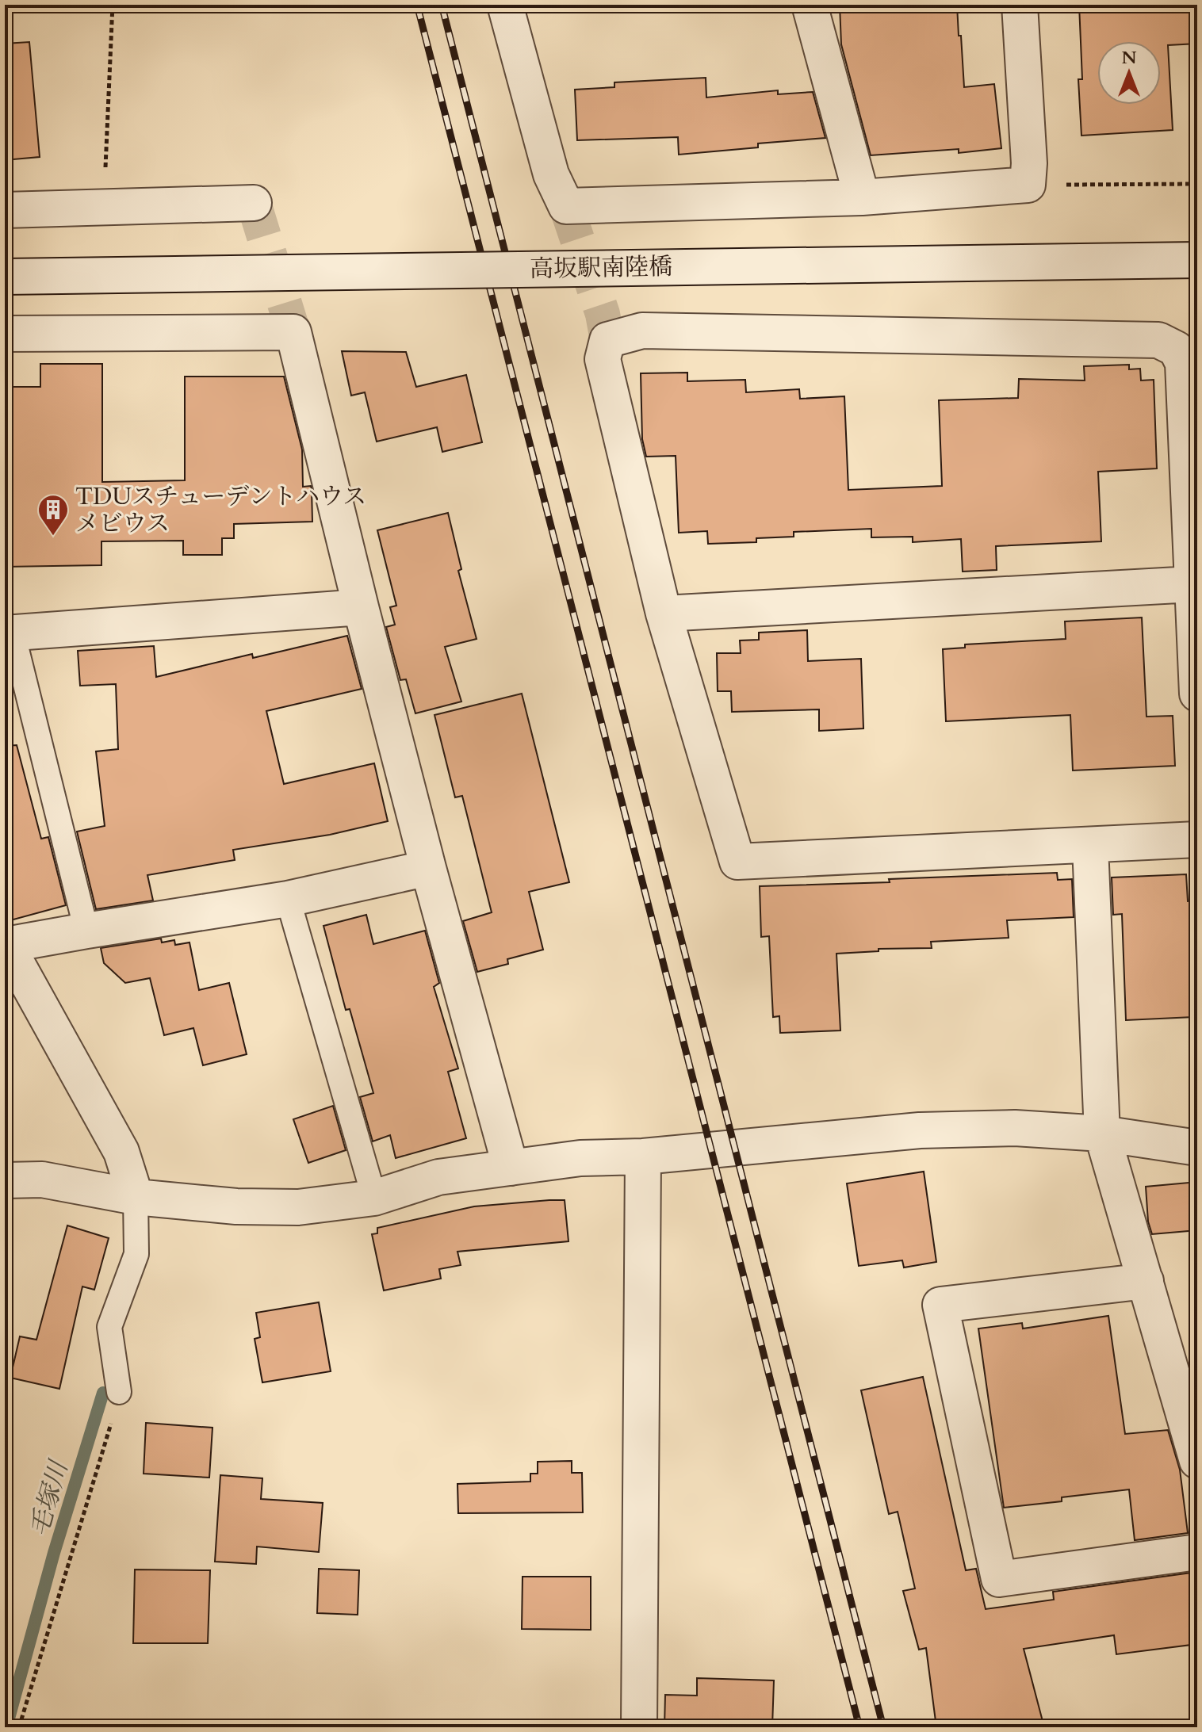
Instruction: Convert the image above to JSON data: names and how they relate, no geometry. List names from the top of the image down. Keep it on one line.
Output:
{"streets":{"street":["高坂駅南陸橋"]},"water":["毛塚川"],"places":{"building":["TDUスチューデントハウス メビウス"]},"north":"top"}
